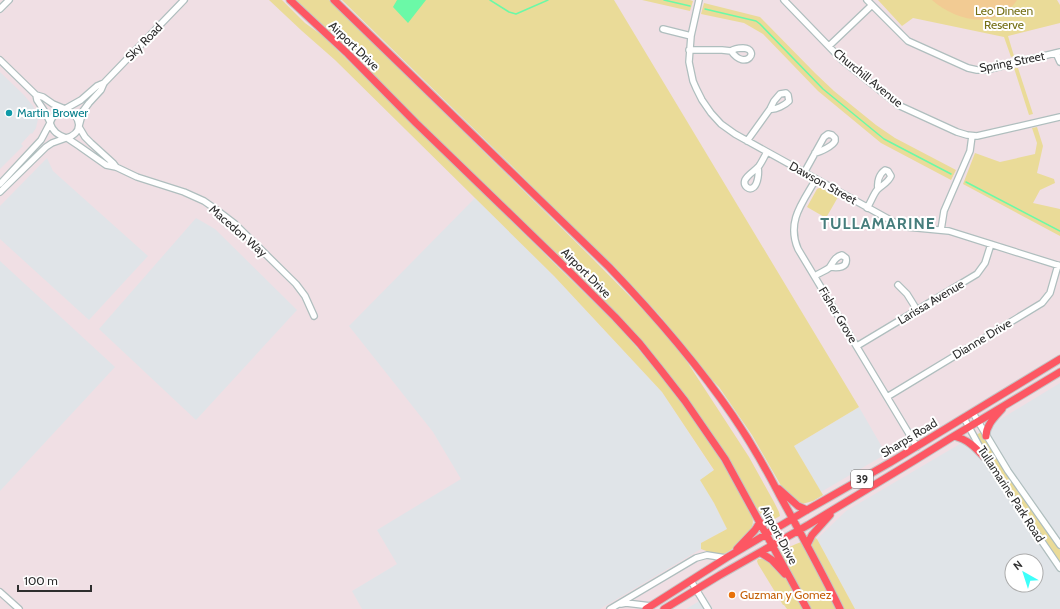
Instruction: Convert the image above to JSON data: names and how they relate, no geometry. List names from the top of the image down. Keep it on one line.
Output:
{"streets":{"main road":["Airport Drive","Sharps Road","39"],"street":["Sky Road","Spring Street","Churchill Avenue","Dawson Street","Macedon Way","Larissa Avenue","Fisher Grove","Dianne Drive","Tullamarine Park Road"]},"crossings":[["Sky Road","Macedon Way"],["Airport Drive","Sharps Road"],["Dawson Street","Larissa Avenue"],["Dawson Street","Fisher Grove"],["Dawson Street","Dianne Drive"],["Larissa Avenue","Fisher Grove"],["Fisher Grove","Dianne Drive"],["Fisher Grove","Sharps Road"],["Sharps Road","Tullamarine Park Road"]],"districts":["TULLAMARINE"],"parks":["Leo Dineen Reserve"],"places":["Martin Brower","Guzman y Gomez"],"scale_bar":"100 m","north":"top left"}
